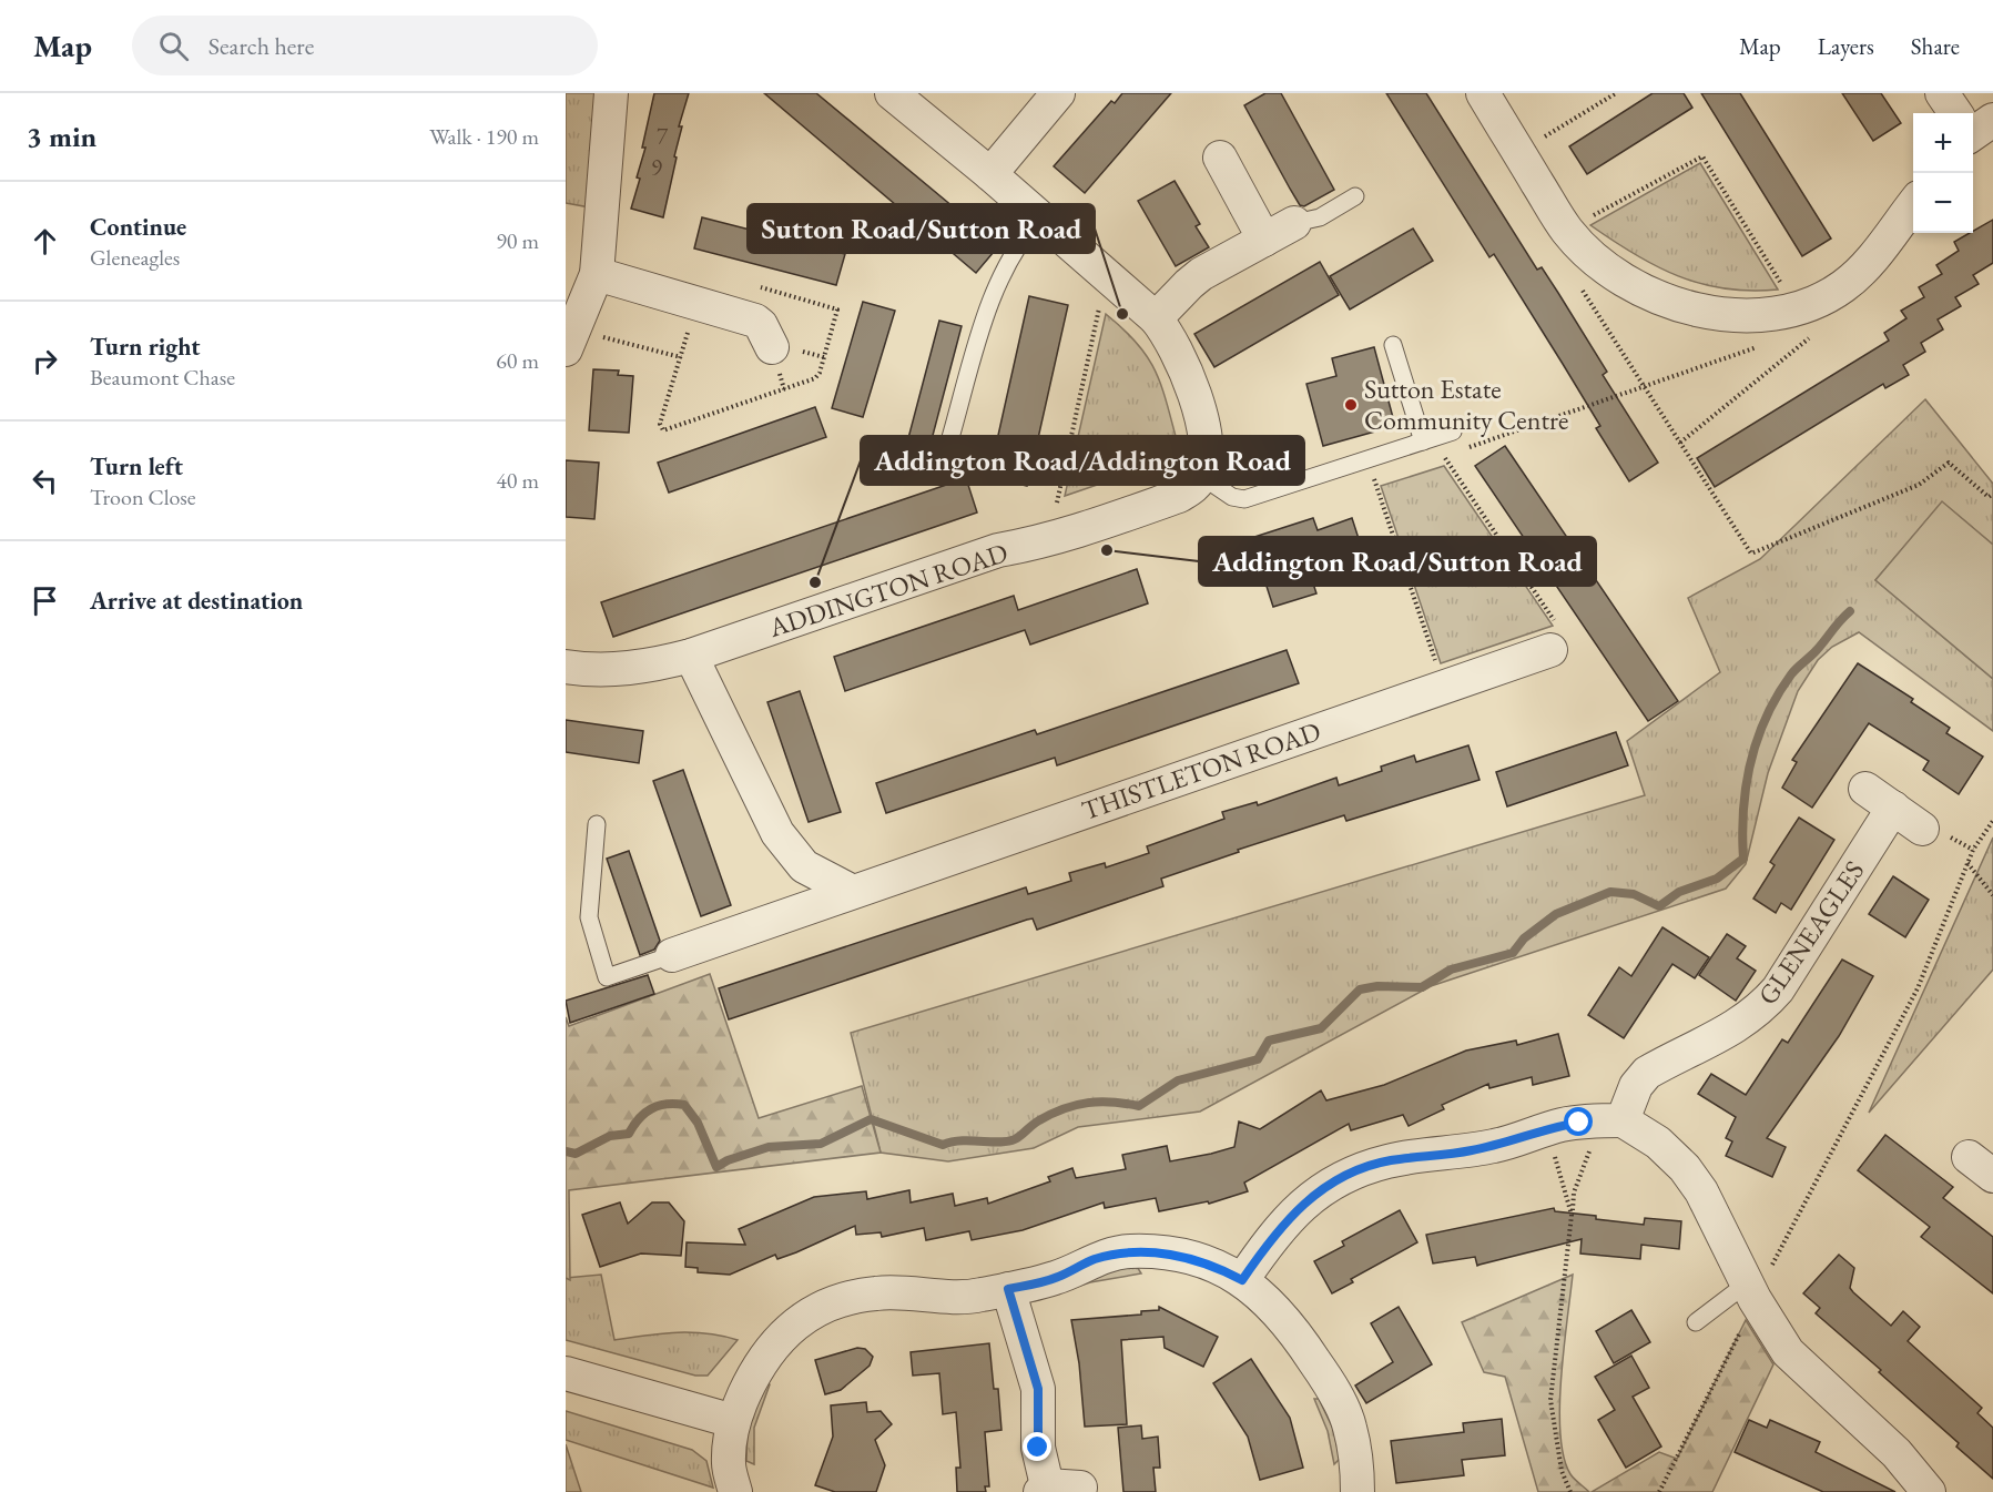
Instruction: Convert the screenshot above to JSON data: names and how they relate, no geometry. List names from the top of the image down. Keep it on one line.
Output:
{"streets":{"street":["ADDINGTON ROAD","THISTLETON ROAD","GLENEAGLES"]},"places":["Sutton Road/Sutton Road","Sutton Estate Community Centre","Addington Road/Sutton Road","Addington Road/Addington Road"],"house_numbers":["7","9"],"page":{"header":"Map","search":"Search here","nav":["Map","Layers","Share"],"heading":["3 min","Walk · 190 m"],"map_buttons":["+","−"],"list":[["Continue","Gleneagles","90 m"],["Turn right","Beaumont Chase","60 m"],["Turn left","Troon Close","40 m"],"Arrive at destination"]}}
